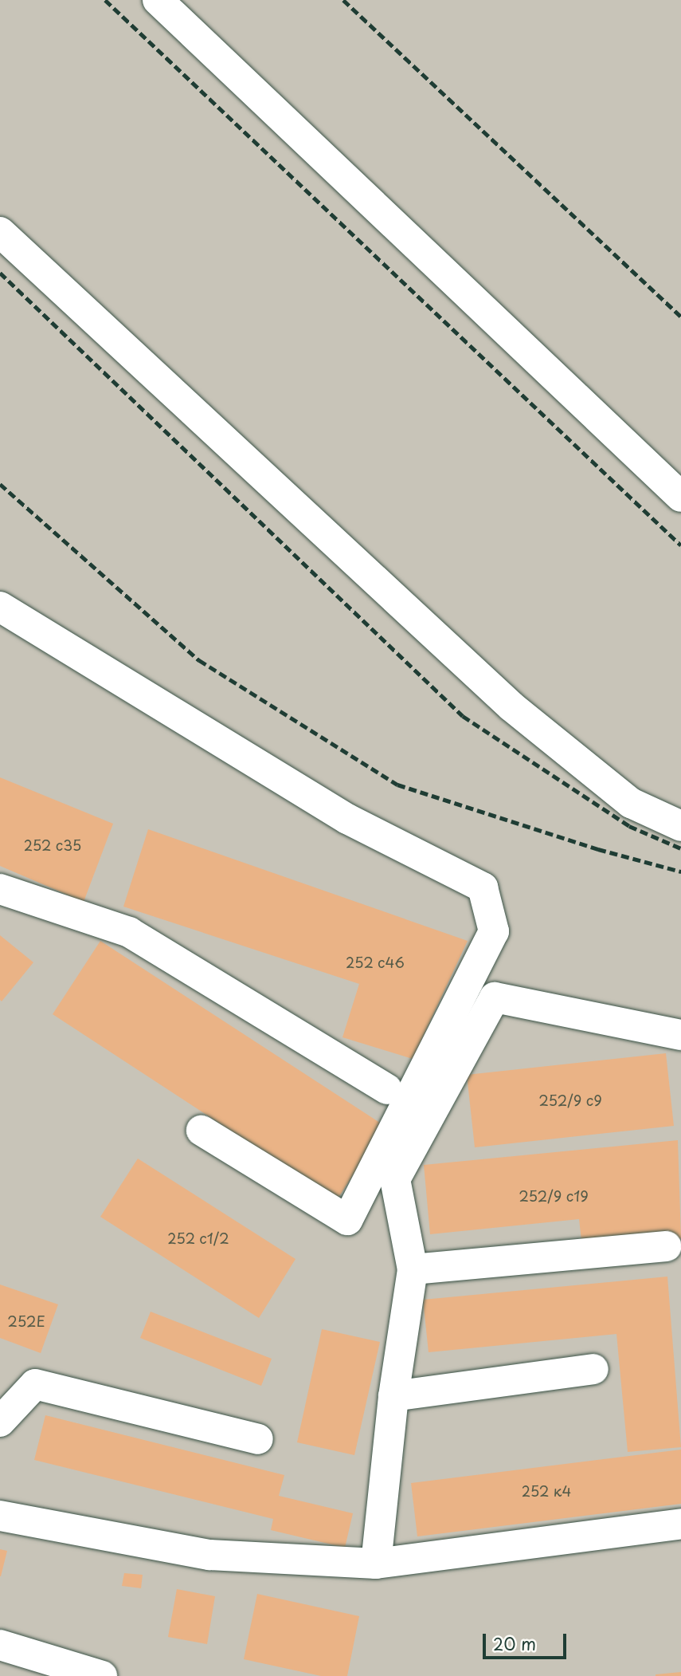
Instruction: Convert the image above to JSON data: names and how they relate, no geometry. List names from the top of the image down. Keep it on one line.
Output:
{"house_numbers":["252 с35","252 с46","252/9 с9","252/9 с19","252 с1/2","252Е","252 к4"],"scale_bar":"20 m"}
